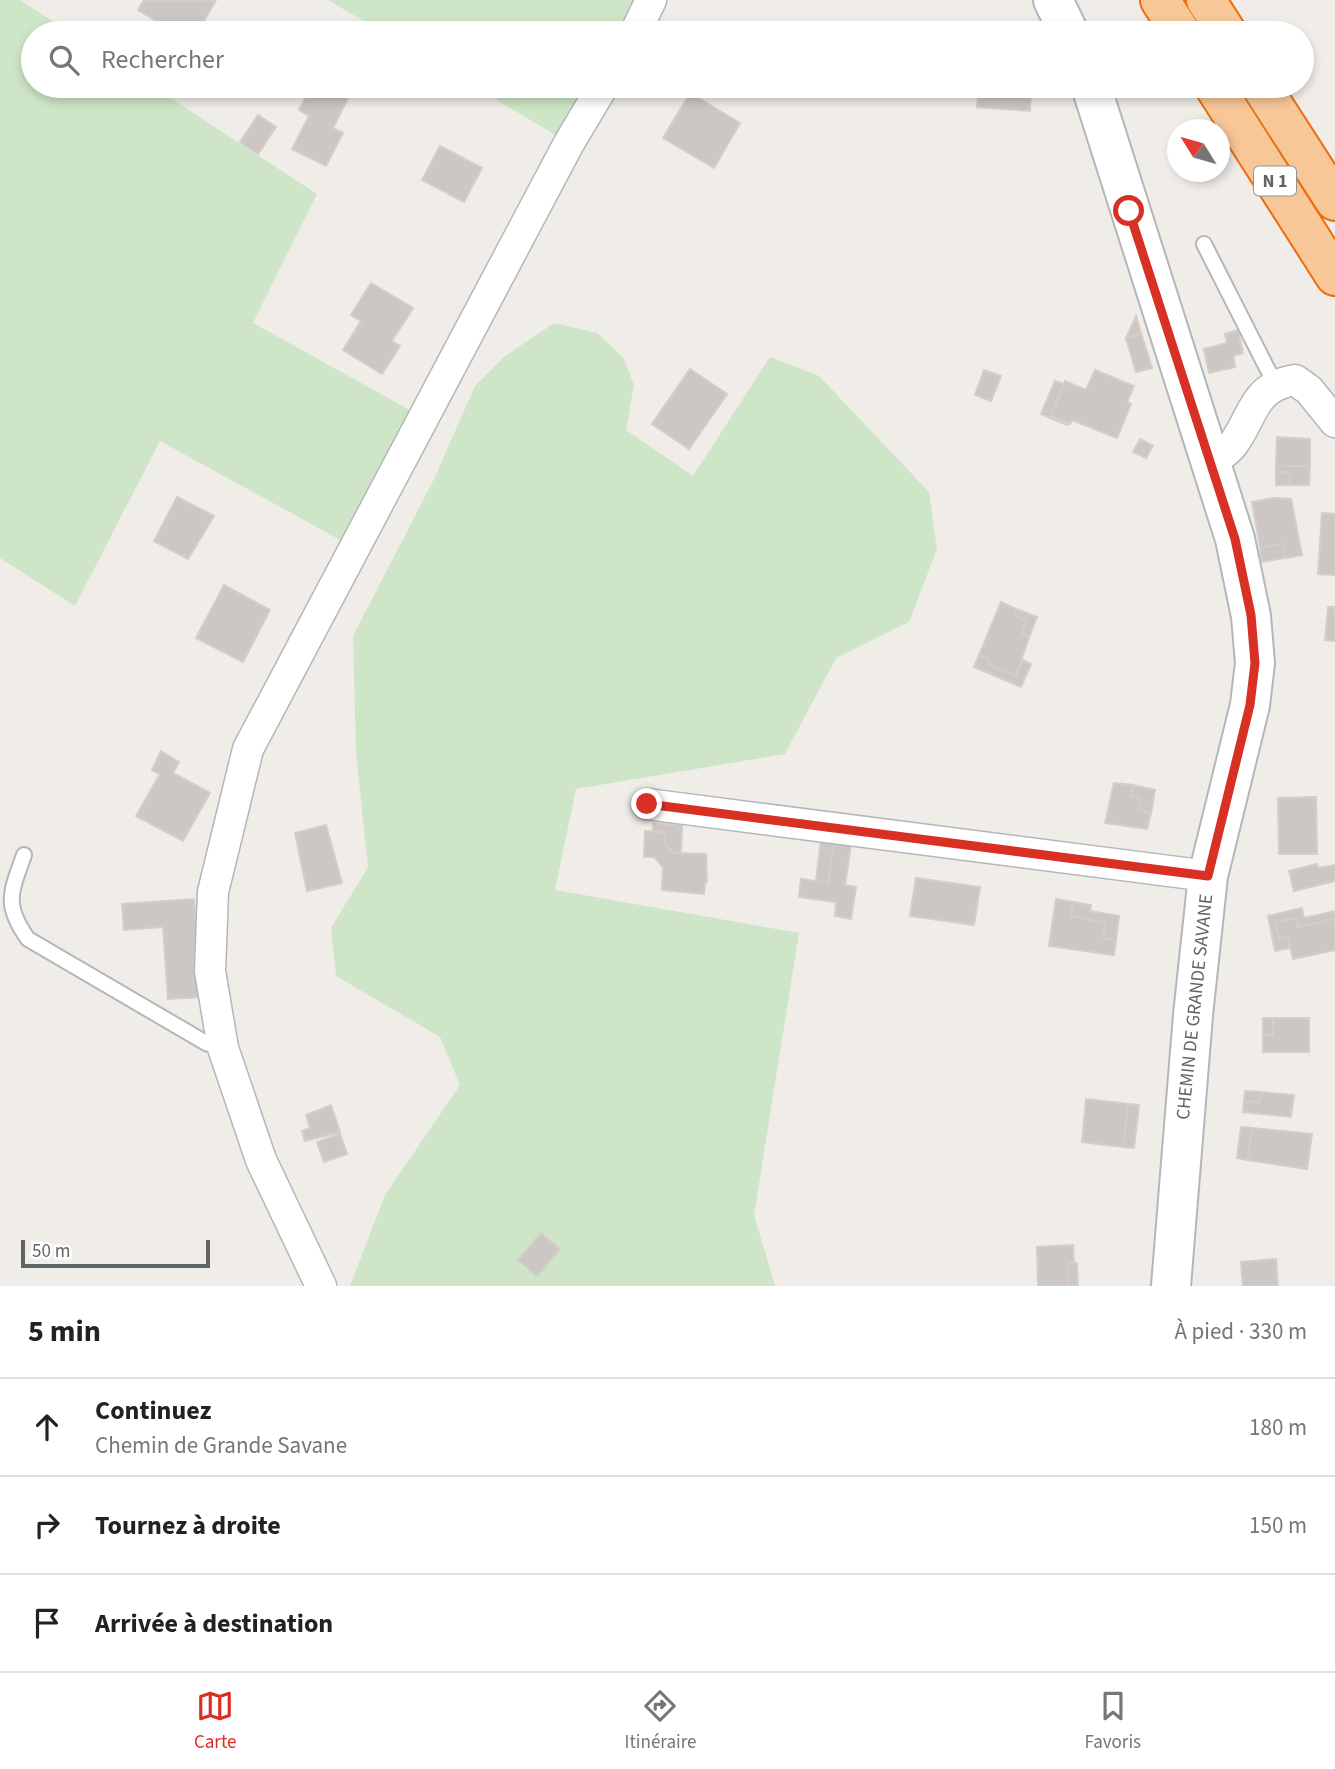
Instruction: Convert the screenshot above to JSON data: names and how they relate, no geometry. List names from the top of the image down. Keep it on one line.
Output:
{"streets":{"highway":["N 1"],"street":["CHEMIN DE GRANDE SAVANE"]},"scale_bar":"50 m","north":"top left","page":{"search":"Rechercher","scale":"50 m","heading":["5 min","À pied · 330 m"],"list":[["Continuez","Chemin de Grande Savane","180 m"],["Tournez à droite","150 m"],"Arrivée à destination"],"nav":["Carte","Itinéraire","Favoris"]}}
